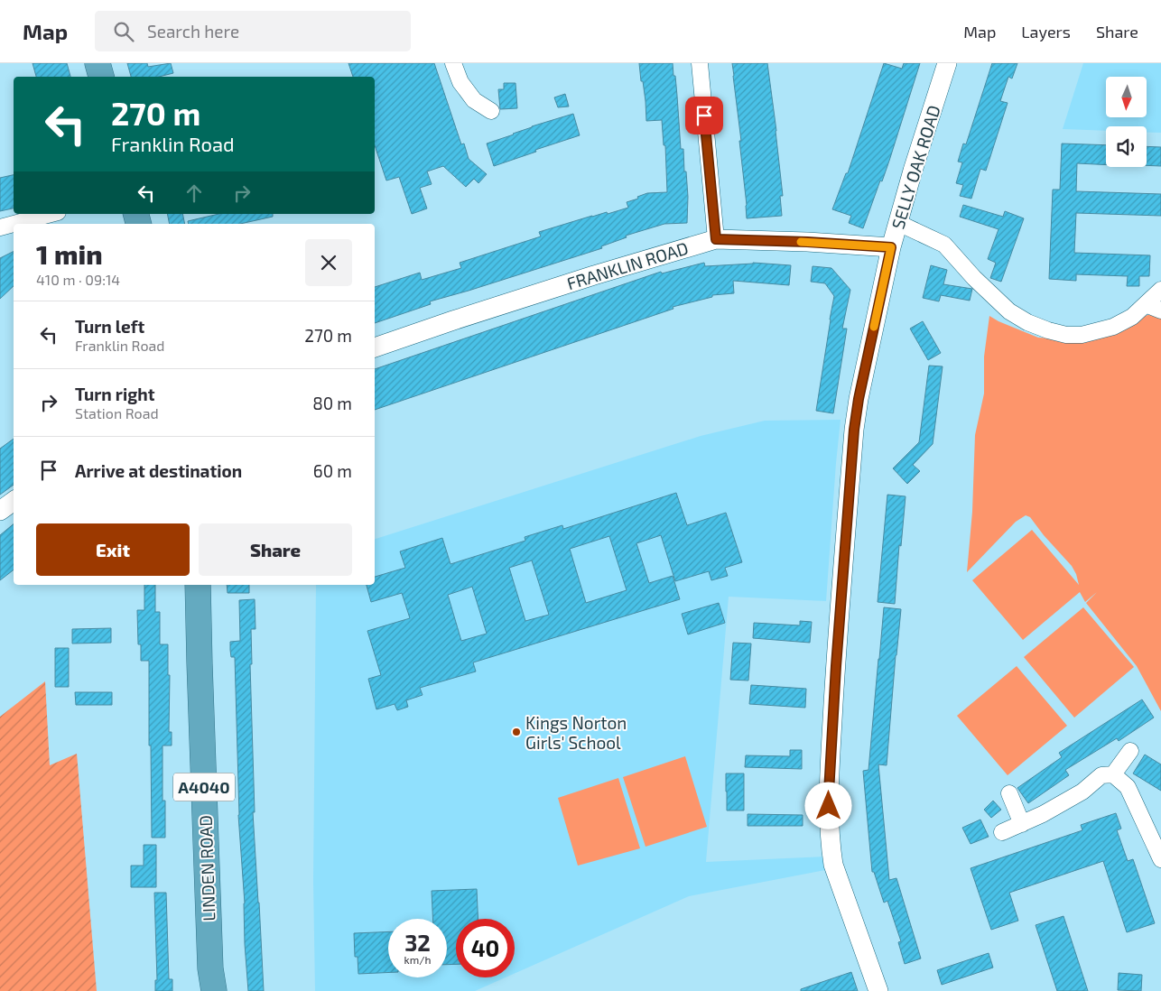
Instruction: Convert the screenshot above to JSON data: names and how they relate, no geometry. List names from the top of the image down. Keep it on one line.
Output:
{"streets":{"highway":["A4040","LINDEN ROAD"],"street":["SELLY OAK ROAD","FRANKLIN ROAD"]},"crossings":[["SELLY OAK ROAD","FRANKLIN ROAD"]],"places":["Kings Norton Girls' School"],"north":"bottom","page":{"header":"Map","search":"Search here","nav":["Map","Layers","Share"],"turn":["270 m","Franklin Road"],"heading":["1 min","410 m · 09:14"],"list":[{"name":"Turn left","note":"Franklin Road","value":"270 m"},{"name":"Turn right","note":"Station Road","value":"80 m"},{"name":"Arrive at destination","value":"60 m"}],"buttons":["Exit","Share"],"speed":"32 km/h","limit":"40"}}
